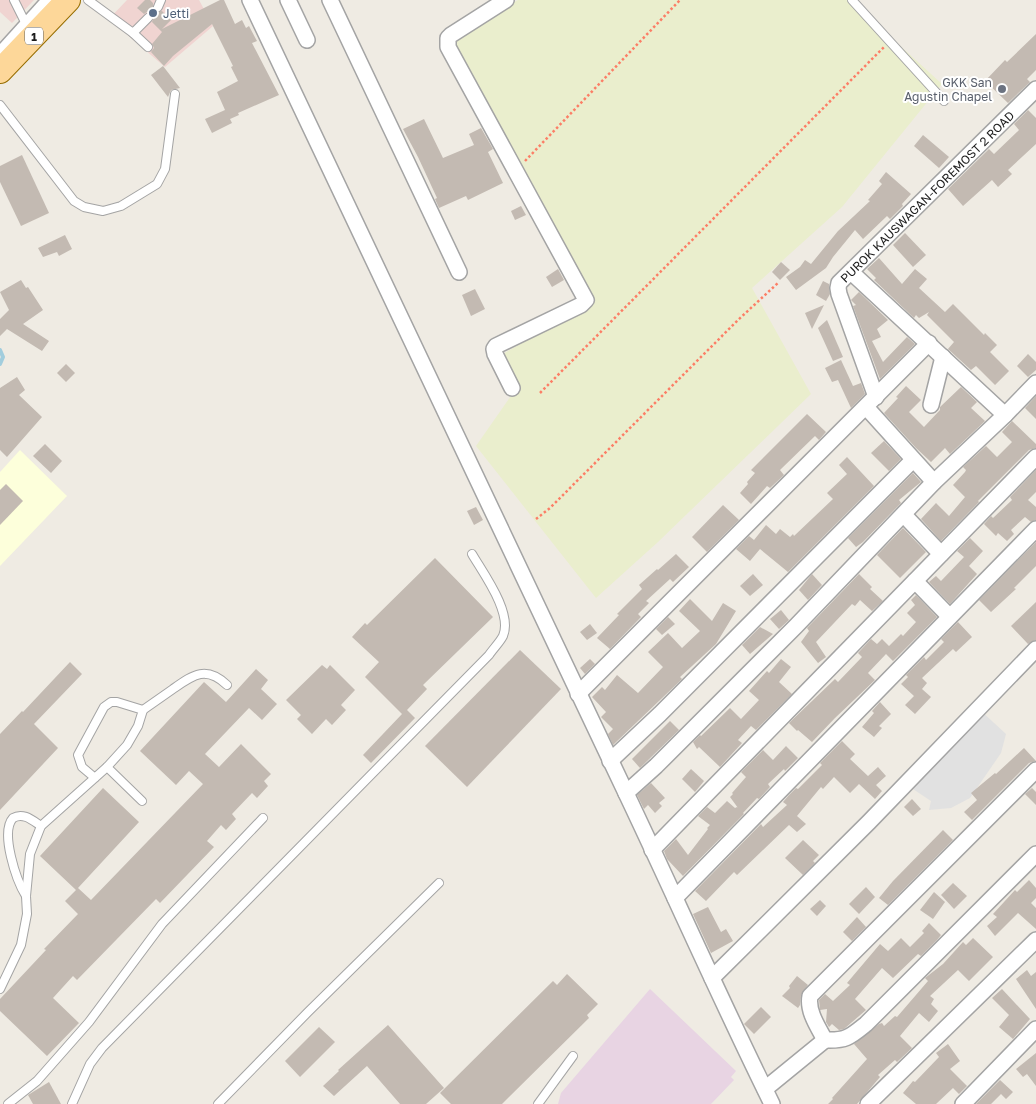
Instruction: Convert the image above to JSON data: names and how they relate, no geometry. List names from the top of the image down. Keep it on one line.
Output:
{"streets":{"main road":["1"],"street":["PUROK KAUSWAGAN-FOREMOST 2 ROAD"]},"places":["Jetti","GKK San Agustin Chapel"]}
